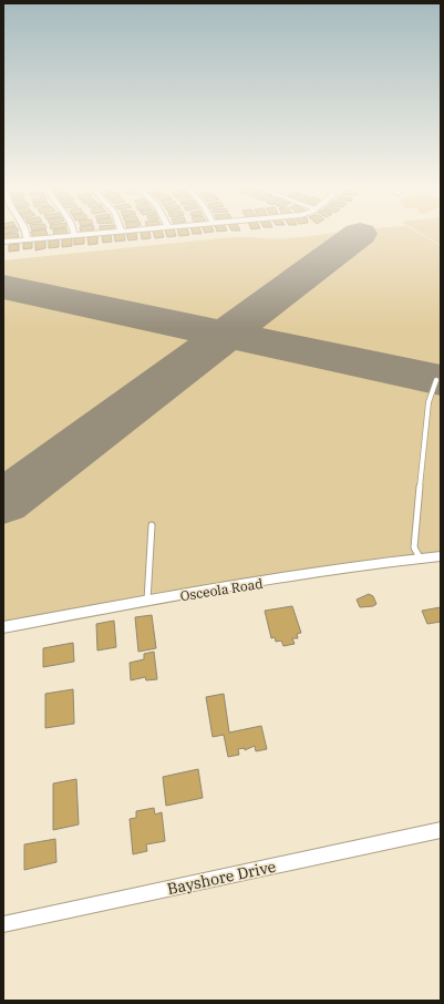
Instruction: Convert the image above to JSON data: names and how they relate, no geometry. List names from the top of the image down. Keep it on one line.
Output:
{"streets":{"street":["Osceola Road","Bayshore Drive"]}}
